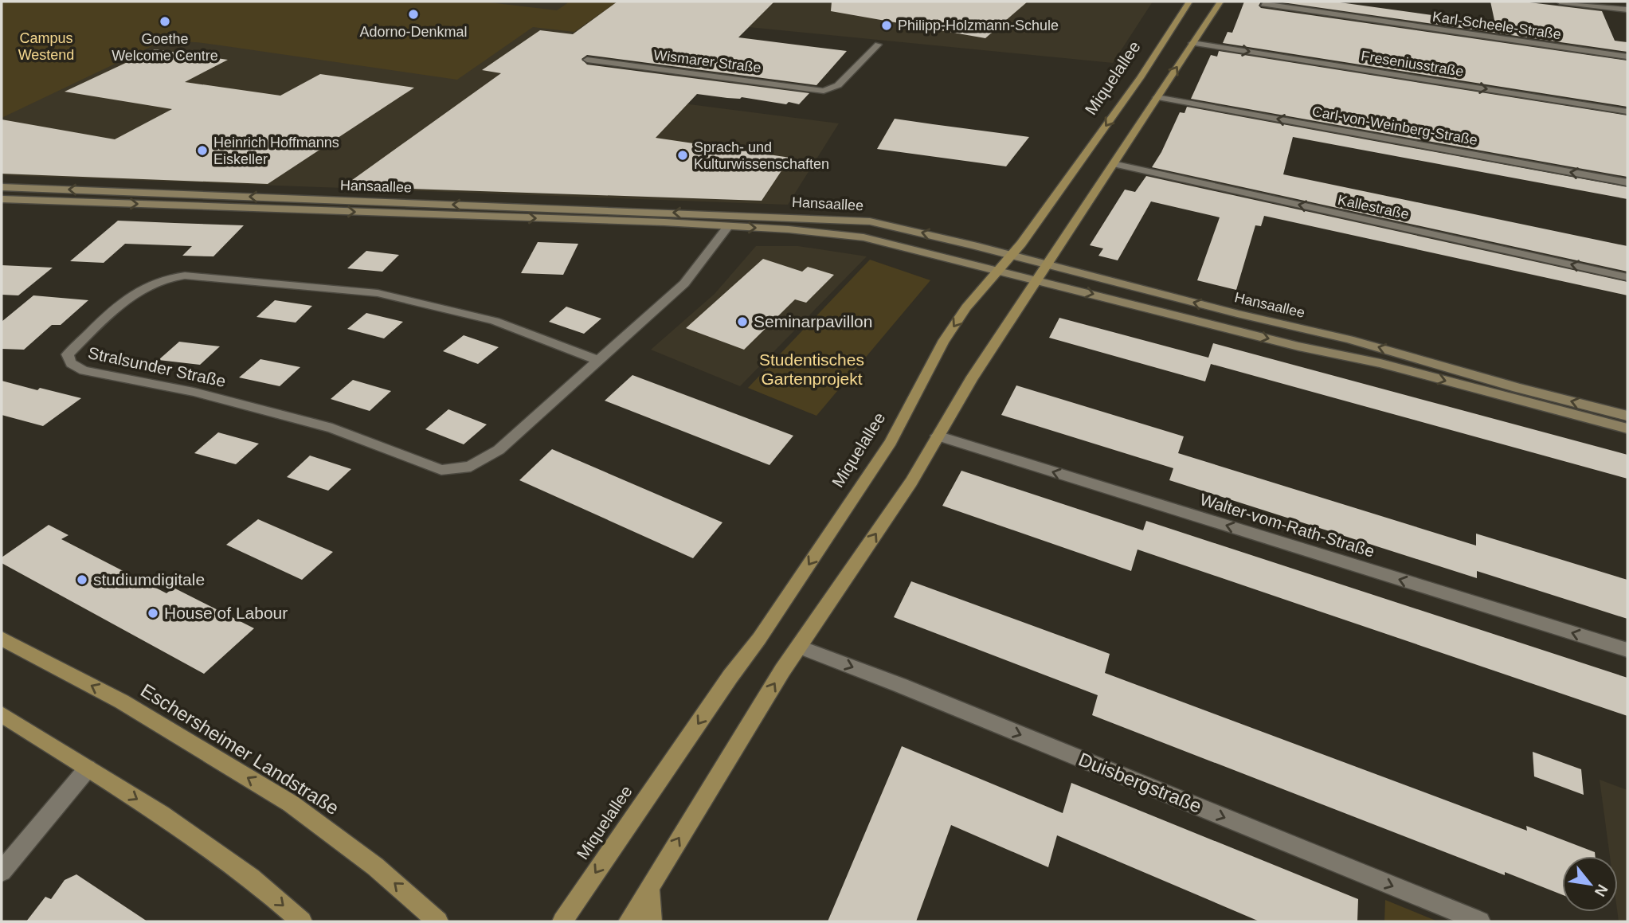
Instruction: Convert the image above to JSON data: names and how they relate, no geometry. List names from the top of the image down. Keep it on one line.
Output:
{"streets":{"main road":["Miquelallee","Hansaallee","Eschersheimer Landstraße"],"street":["Karl-Scheele-Straße","Wismarer Straße","Freseniusstraße","Carl-von-Weinberg-Straße","Kallestraße","Stralsunder Straße","Walter-vom-Rath-Straße","Duisbergstraße"]},"crossings":[["Miquelallee","Hansaallee"],["Hansaallee","Stralsunder Straße"]],"one_way":["Freseniusstraße","Carl-von-Weinberg-Straße","Kallestraße","Walter-vom-Rath-Straße","Duisbergstraße"],"parks":["Campus Westend","Studentisches Gartenprojekt"],"places":["Adorno-Denkmal","Goethe Welcome Centre","Philipp-Holzmann-Schule","Heinrich Hoffmanns Eiskeller","Sprach- und Kulturwissenschaften","Seminarpavillon","studiumdigitale","House of Labour"],"north":"bottom right"}
